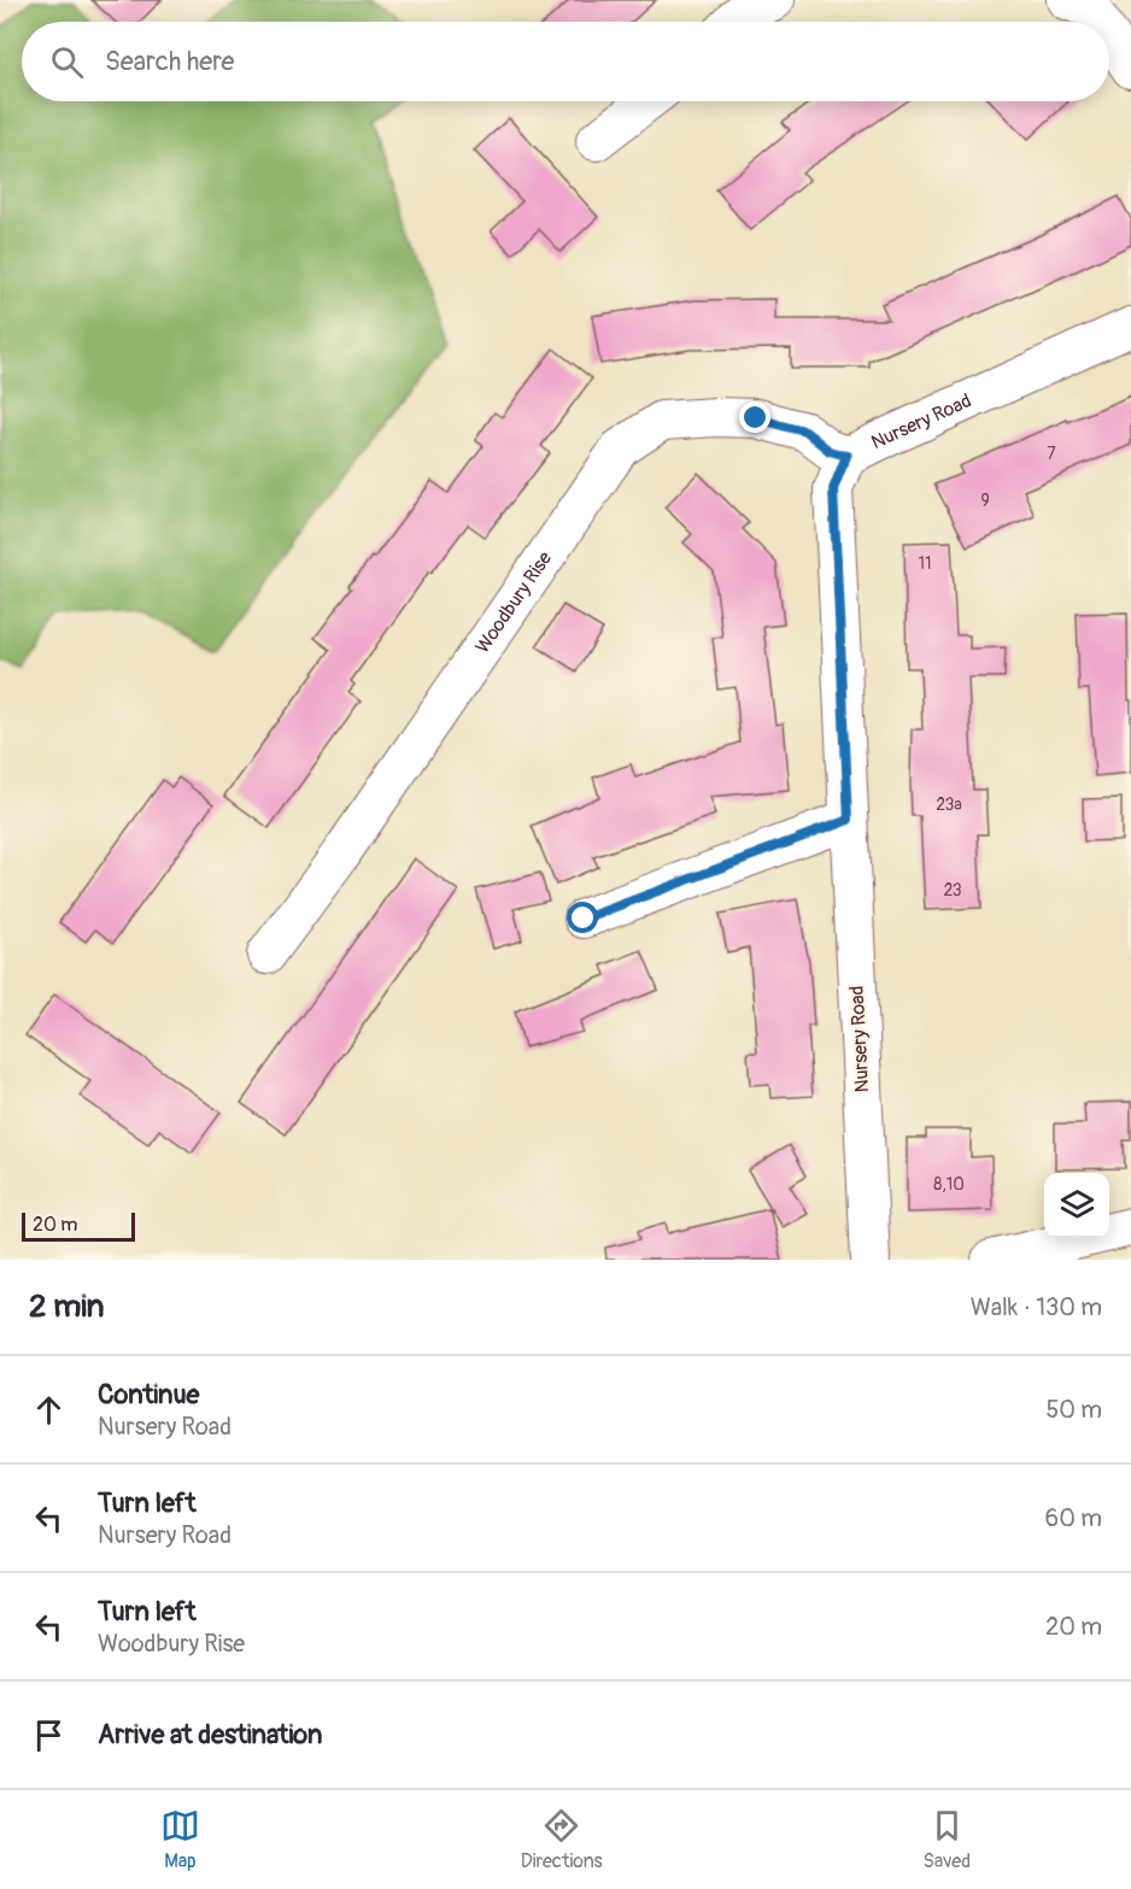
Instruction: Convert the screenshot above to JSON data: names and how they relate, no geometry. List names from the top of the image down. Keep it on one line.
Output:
{"streets":{"street":["Nursery Road","Woodbury Rise"]},"crossings":[["Nursery Road","Woodbury Rise"]],"house_numbers":["7","9","11","23a","23","8,10"],"scale_bar":"20 m","page":{"search":"Search here","scale":"20 m","heading":["2 min","Walk · 130 m"],"list":[["Continue","Nursery Road","50 m"],["Turn left","Nursery Road","60 m"],["Turn left","Woodbury Rise","20 m"],"Arrive at destination"],"nav":["Map","Directions","Saved"]}}
